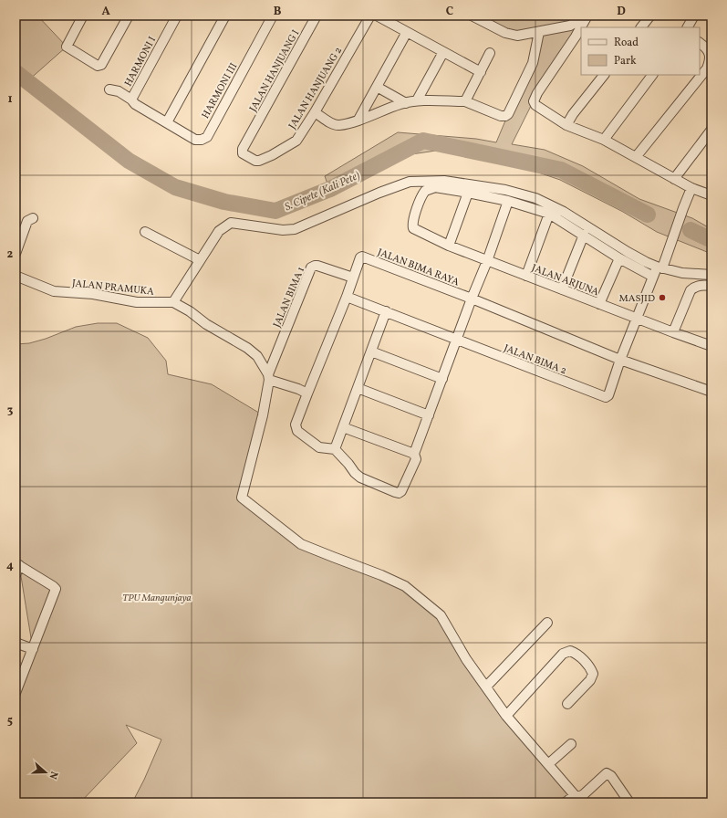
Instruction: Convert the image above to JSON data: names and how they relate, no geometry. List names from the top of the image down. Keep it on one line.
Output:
{"streets":{"street":["HARMONI I","JALAN HANJUANG I","JALAN HANJUANG 2","HARMONI III","JALAN BIMA RAYA","JALAN ARJUNA","JALAN PRAMUKA","JALAN BIMA 1","JALAN BIMA 2"]},"crossings":[["HARMONI I","HARMONI III"],["JALAN HANJUANG I","JALAN HANJUANG 2"],["JALAN BIMA RAYA","JALAN BIMA 1"],["JALAN BIMA RAYA","JALAN BIMA 2"],["JALAN PRAMUKA","JALAN BIMA 1"]],"water":["S. Cipete (Kali Pete)"],"parks":["TPU Mangunjaya"],"places":["MASJID"],"legend":["Road","Park"],"north":"right","grid":{"columns":["A","B","C","D"],"rows":["1","2","3","4","5"]}}
